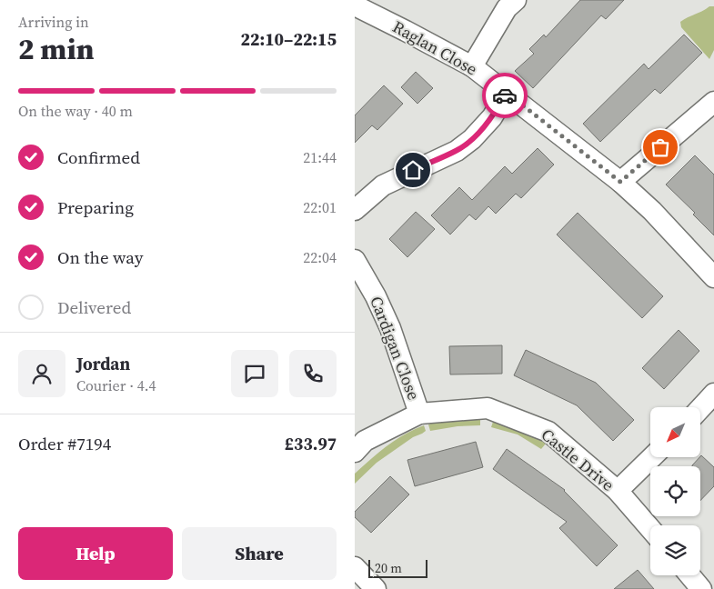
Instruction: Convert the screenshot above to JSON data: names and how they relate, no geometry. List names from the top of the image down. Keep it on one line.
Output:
{"streets":{"street":["Raglan Close","Cardigan Close","Castle Drive"]},"crossings":[["Cardigan Close","Castle Drive"]],"scale_bar":"20 m","north":"bottom left","page":{"heading":["2 min","Arriving in","22:10–22:15"],"panel":["Jordan","Courier · 4.4","Order #7194","£33.97"],"bar":"On the way · 40 m","list":[["Confirmed","21:44"],["Preparing","22:01"],["On the way","22:04"],"Delivered"],"buttons":["Help","Share"],"scale":"20 m"}}
